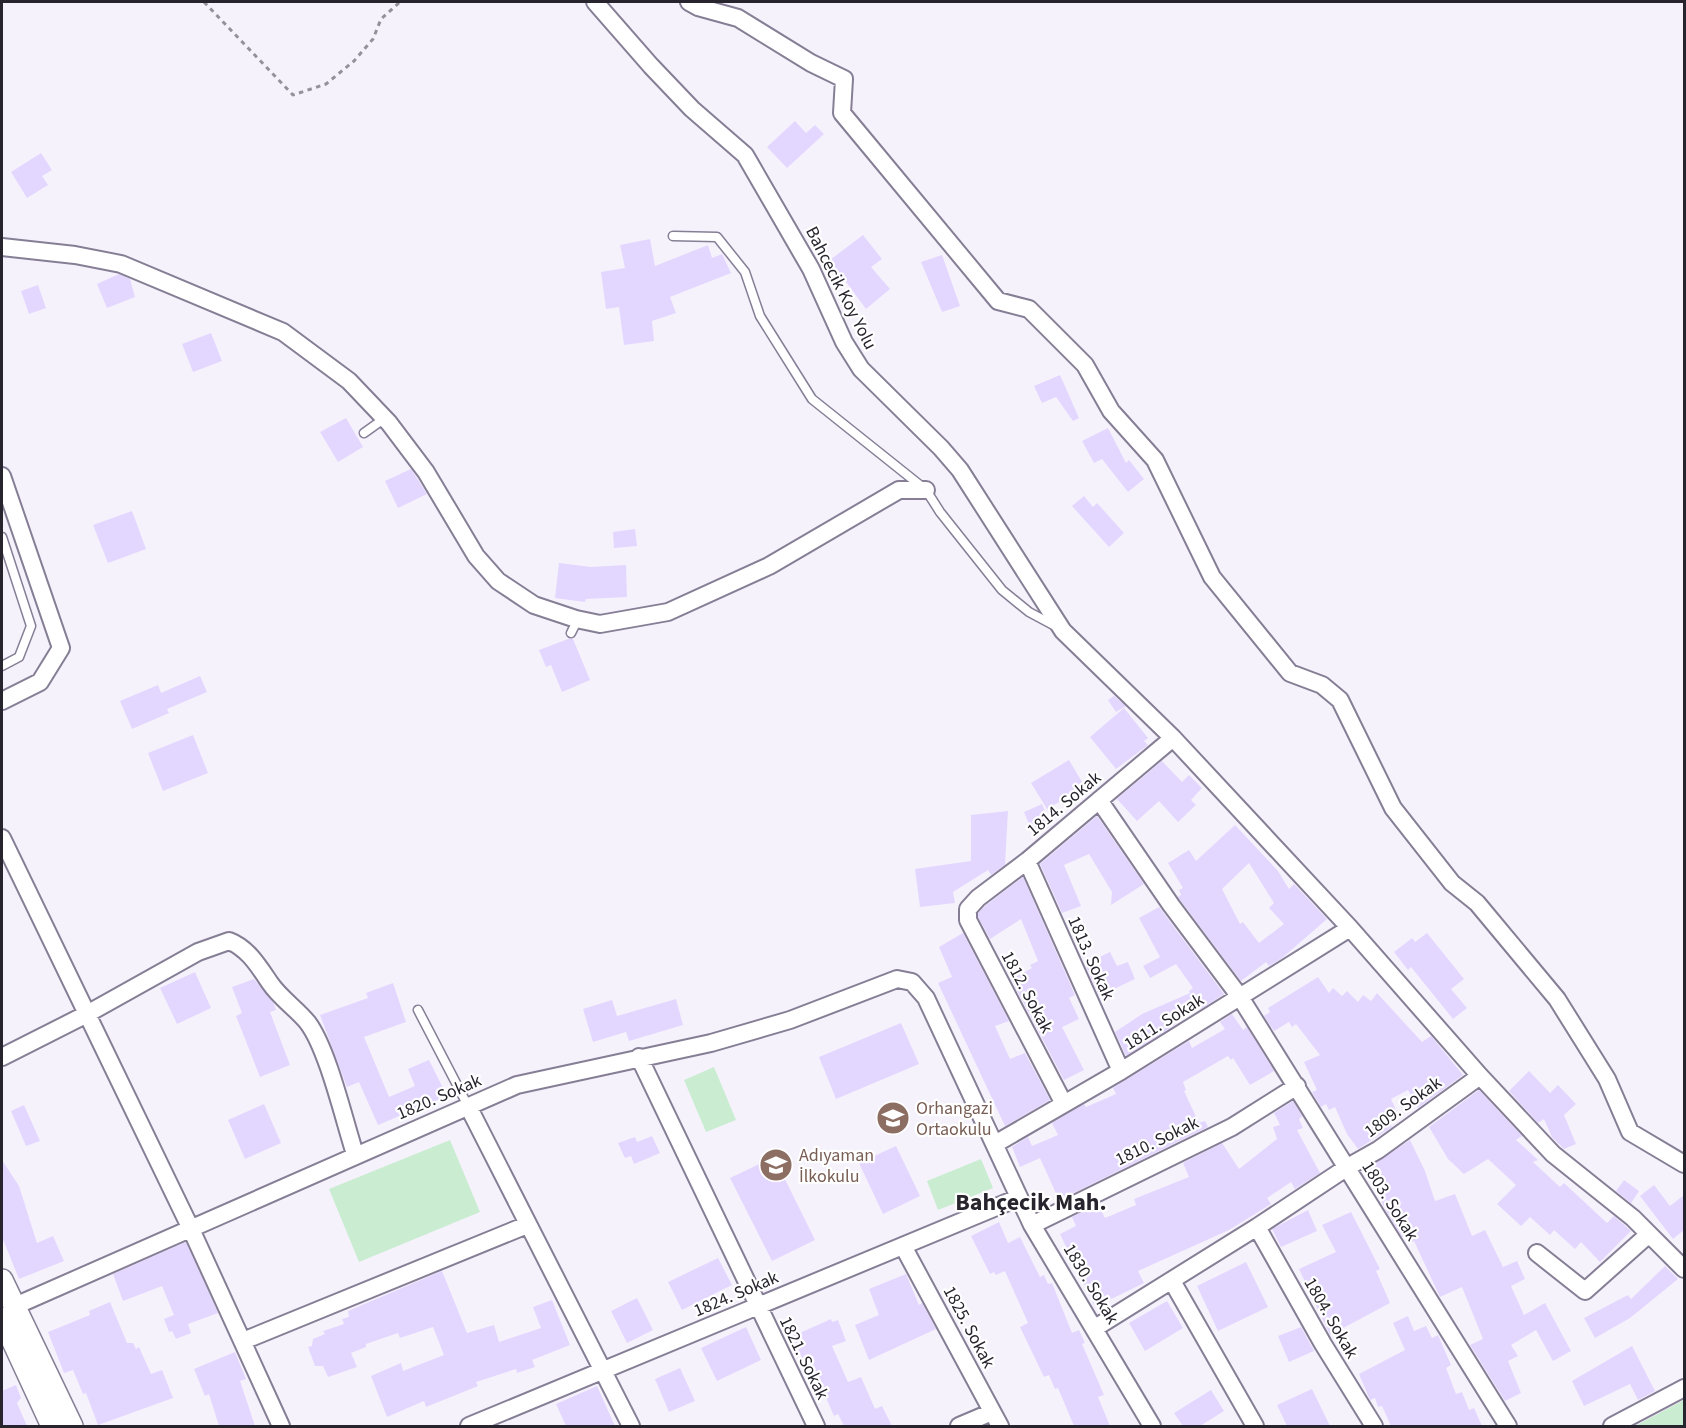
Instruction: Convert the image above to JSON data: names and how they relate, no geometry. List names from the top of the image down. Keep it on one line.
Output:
{"streets":{"street":["Bahcecik Koy Yolu","1814. Sokak","1813. Sokak","1812. Sokak","1811. Sokak","1820. Sokak","1809. Sokak","1810. Sokak","1803. Sokak","1830. Sokak","1824. Sokak","1804. Sokak","1825. Sokak","1821. Sokak"]},"crossings":[["Bahcecik Koy Yolu","1814. Sokak"],["Bahcecik Koy Yolu","1811. Sokak"],["Bahcecik Koy Yolu","1809. Sokak"],["1814. Sokak","1813. Sokak"],["1814. Sokak","1812. Sokak"],["1814. Sokak","1803. Sokak"],["1813. Sokak","1811. Sokak"],["1812. Sokak","1811. Sokak"],["1811. Sokak","1803. Sokak"],["1811. Sokak","1830. Sokak"],["1820. Sokak","1830. Sokak"],["1820. Sokak","1821. Sokak"],["1809. Sokak","1803. Sokak"],["1809. Sokak","1830. Sokak"],["1809. Sokak","1804. Sokak"],["1810. Sokak","1803. Sokak"],["1810. Sokak","1830. Sokak"],["1830. Sokak","1824. Sokak"],["1824. Sokak","1825. Sokak"],["1824. Sokak","1821. Sokak"]],"districts":["Bahçecik Mah."],"places":{"school or university":["Orhangazi Ortaokulu","Adıyaman İlkokulu"]}}
